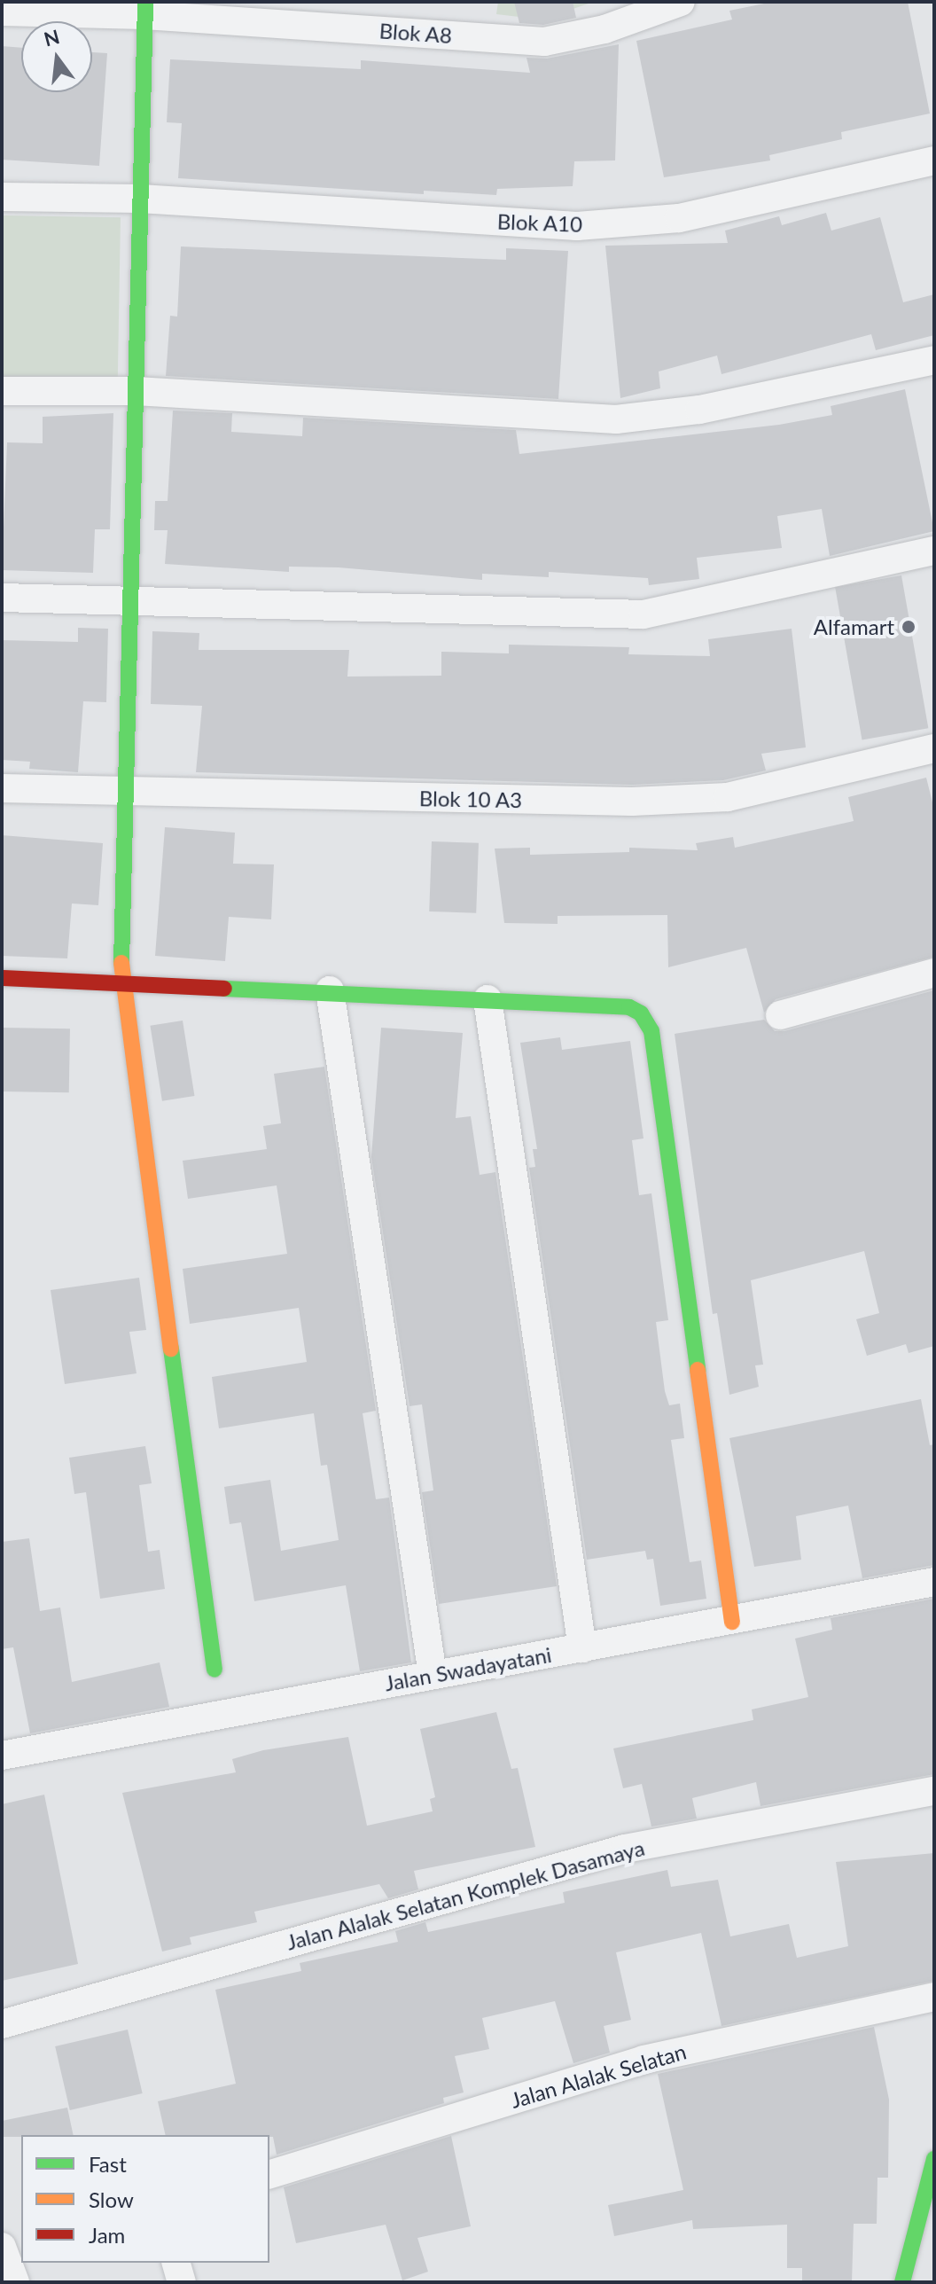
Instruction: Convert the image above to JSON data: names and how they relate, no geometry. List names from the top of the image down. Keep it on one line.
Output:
{"streets":{"street":["Blok A8","Blok A10","Blok 10 A3","Jalan Swadayatani","Jalan Alalak Selatan Komplek Dasamaya","Jalan Alalak Selatan"]},"places":["Alfamart"],"legend":["Fast","Slow","Jam"],"north":"top"}
